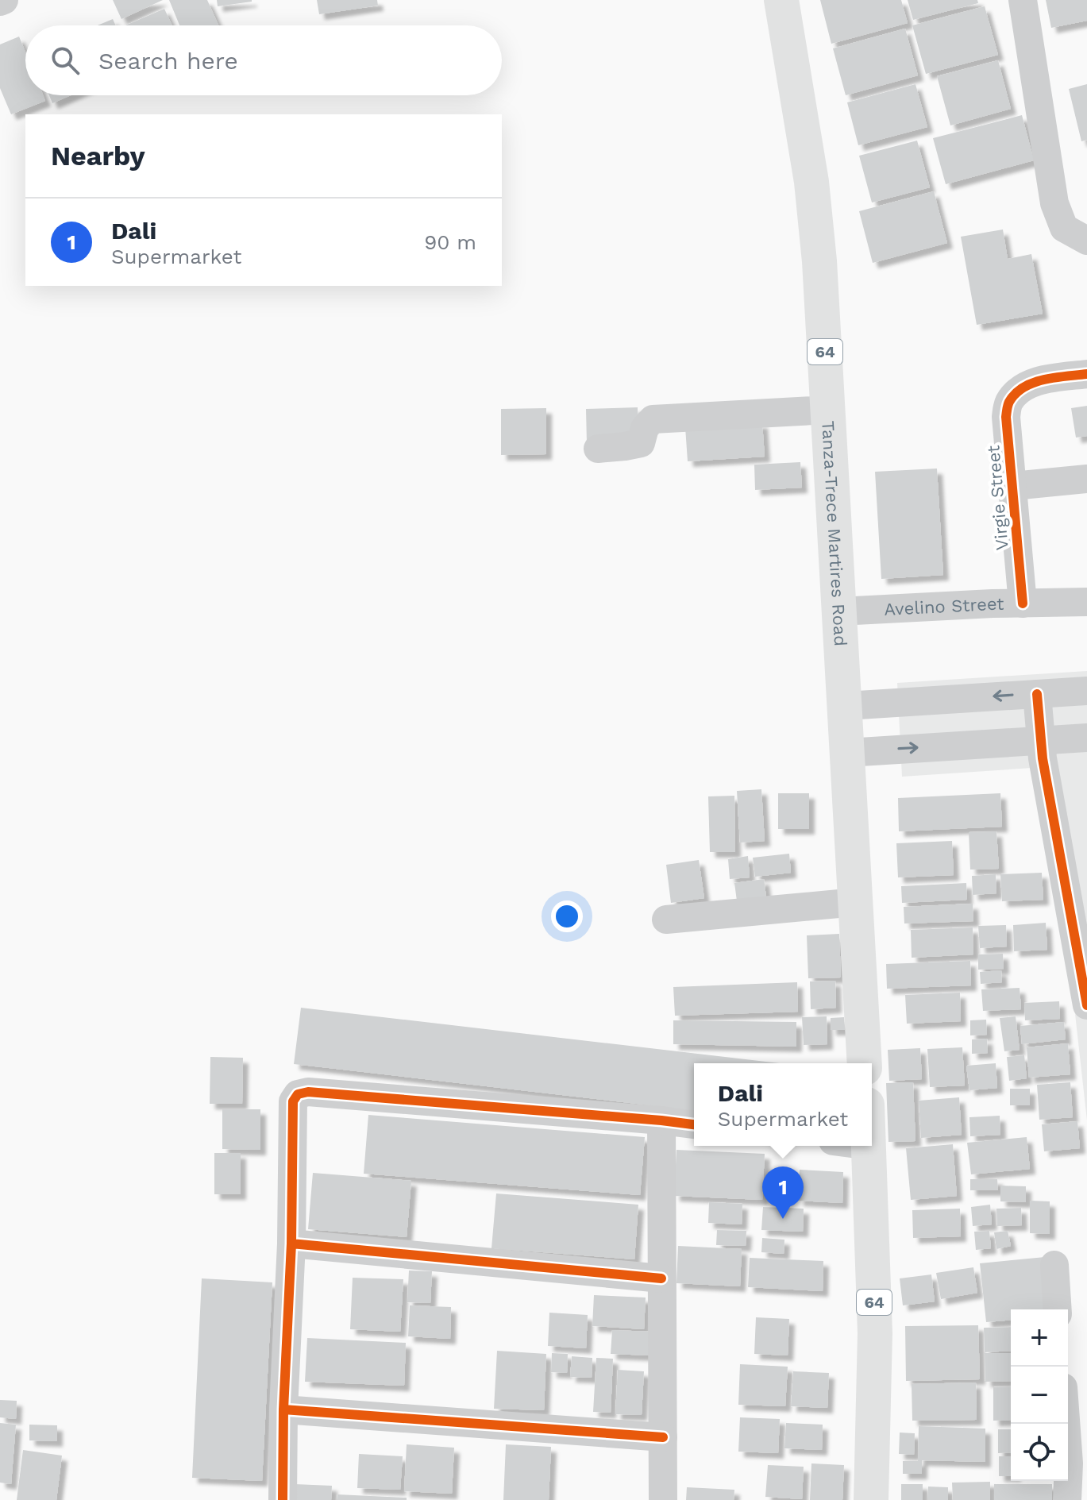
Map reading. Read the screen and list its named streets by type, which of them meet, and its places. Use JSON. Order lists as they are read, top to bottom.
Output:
{
  "streets": {
    "main road": ["64", "Tanza-Trece Martires Road"],
    "street": ["Virgie Street", "Avelino Street"]
  },
  "crossings": [
    ["Virgie Street", "Avelino Street"],
    ["Tanza-Trece Martires Road", "Avelino Street"]
  ],
  "page": {
    "search": "Search here",
    "heading": "Nearby",
    "list": [
      {
        "mark": "1",
        "name": "Dali",
        "note": "Supermarket",
        "value": "90 m"
      }
    ],
    "popup": ["Dali", "Supermarket"],
    "pins": "1",
    "map_buttons": ["+", "−"]
  }
}
